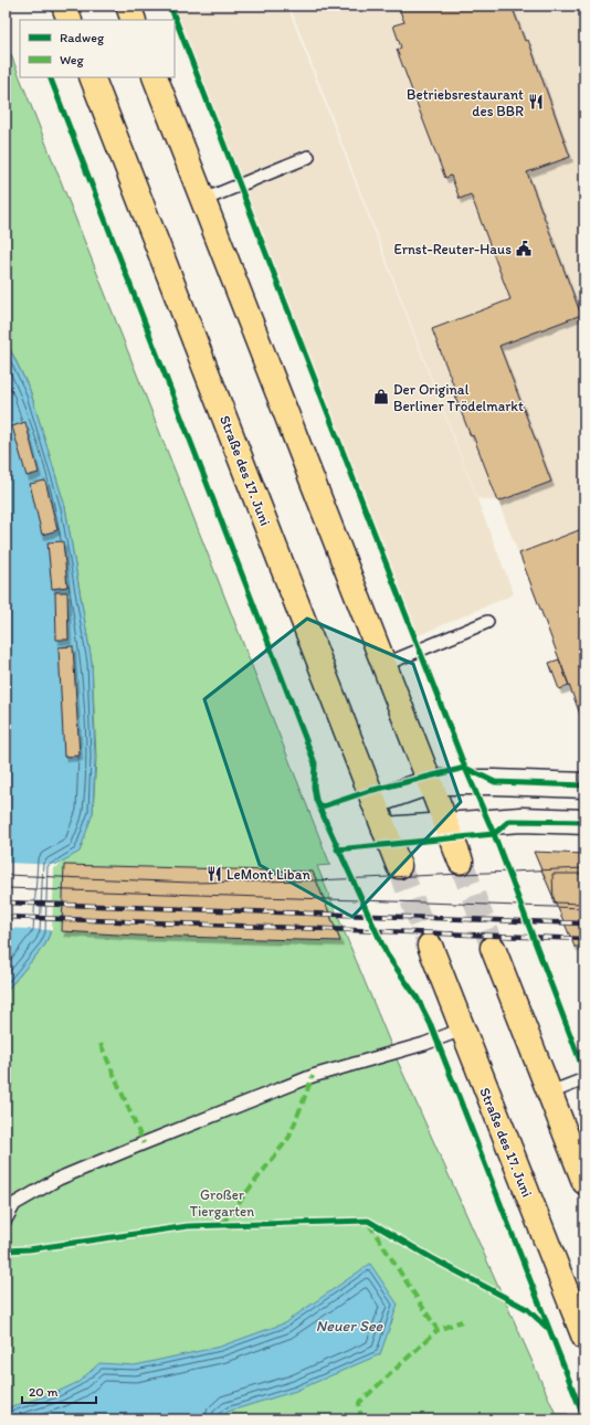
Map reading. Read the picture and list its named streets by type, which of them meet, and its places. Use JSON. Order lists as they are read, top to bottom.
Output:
{
  "streets": {
    "main road": ["Straße des 17. Juni"]
  },
  "water": ["Neuer See"],
  "parks": ["Großer Tiergarten"],
  "places": {
    "restaurant": ["Betriebsrestaurant des BBR", "LeMont Liban"],
    "public building": ["Ernst-Reuter-Haus"],
    "shop": ["Der Original Berliner Trödelmarkt"]
  },
  "legend": ["Radweg", "Weg"],
  "scale_bar": "20 m"
}
